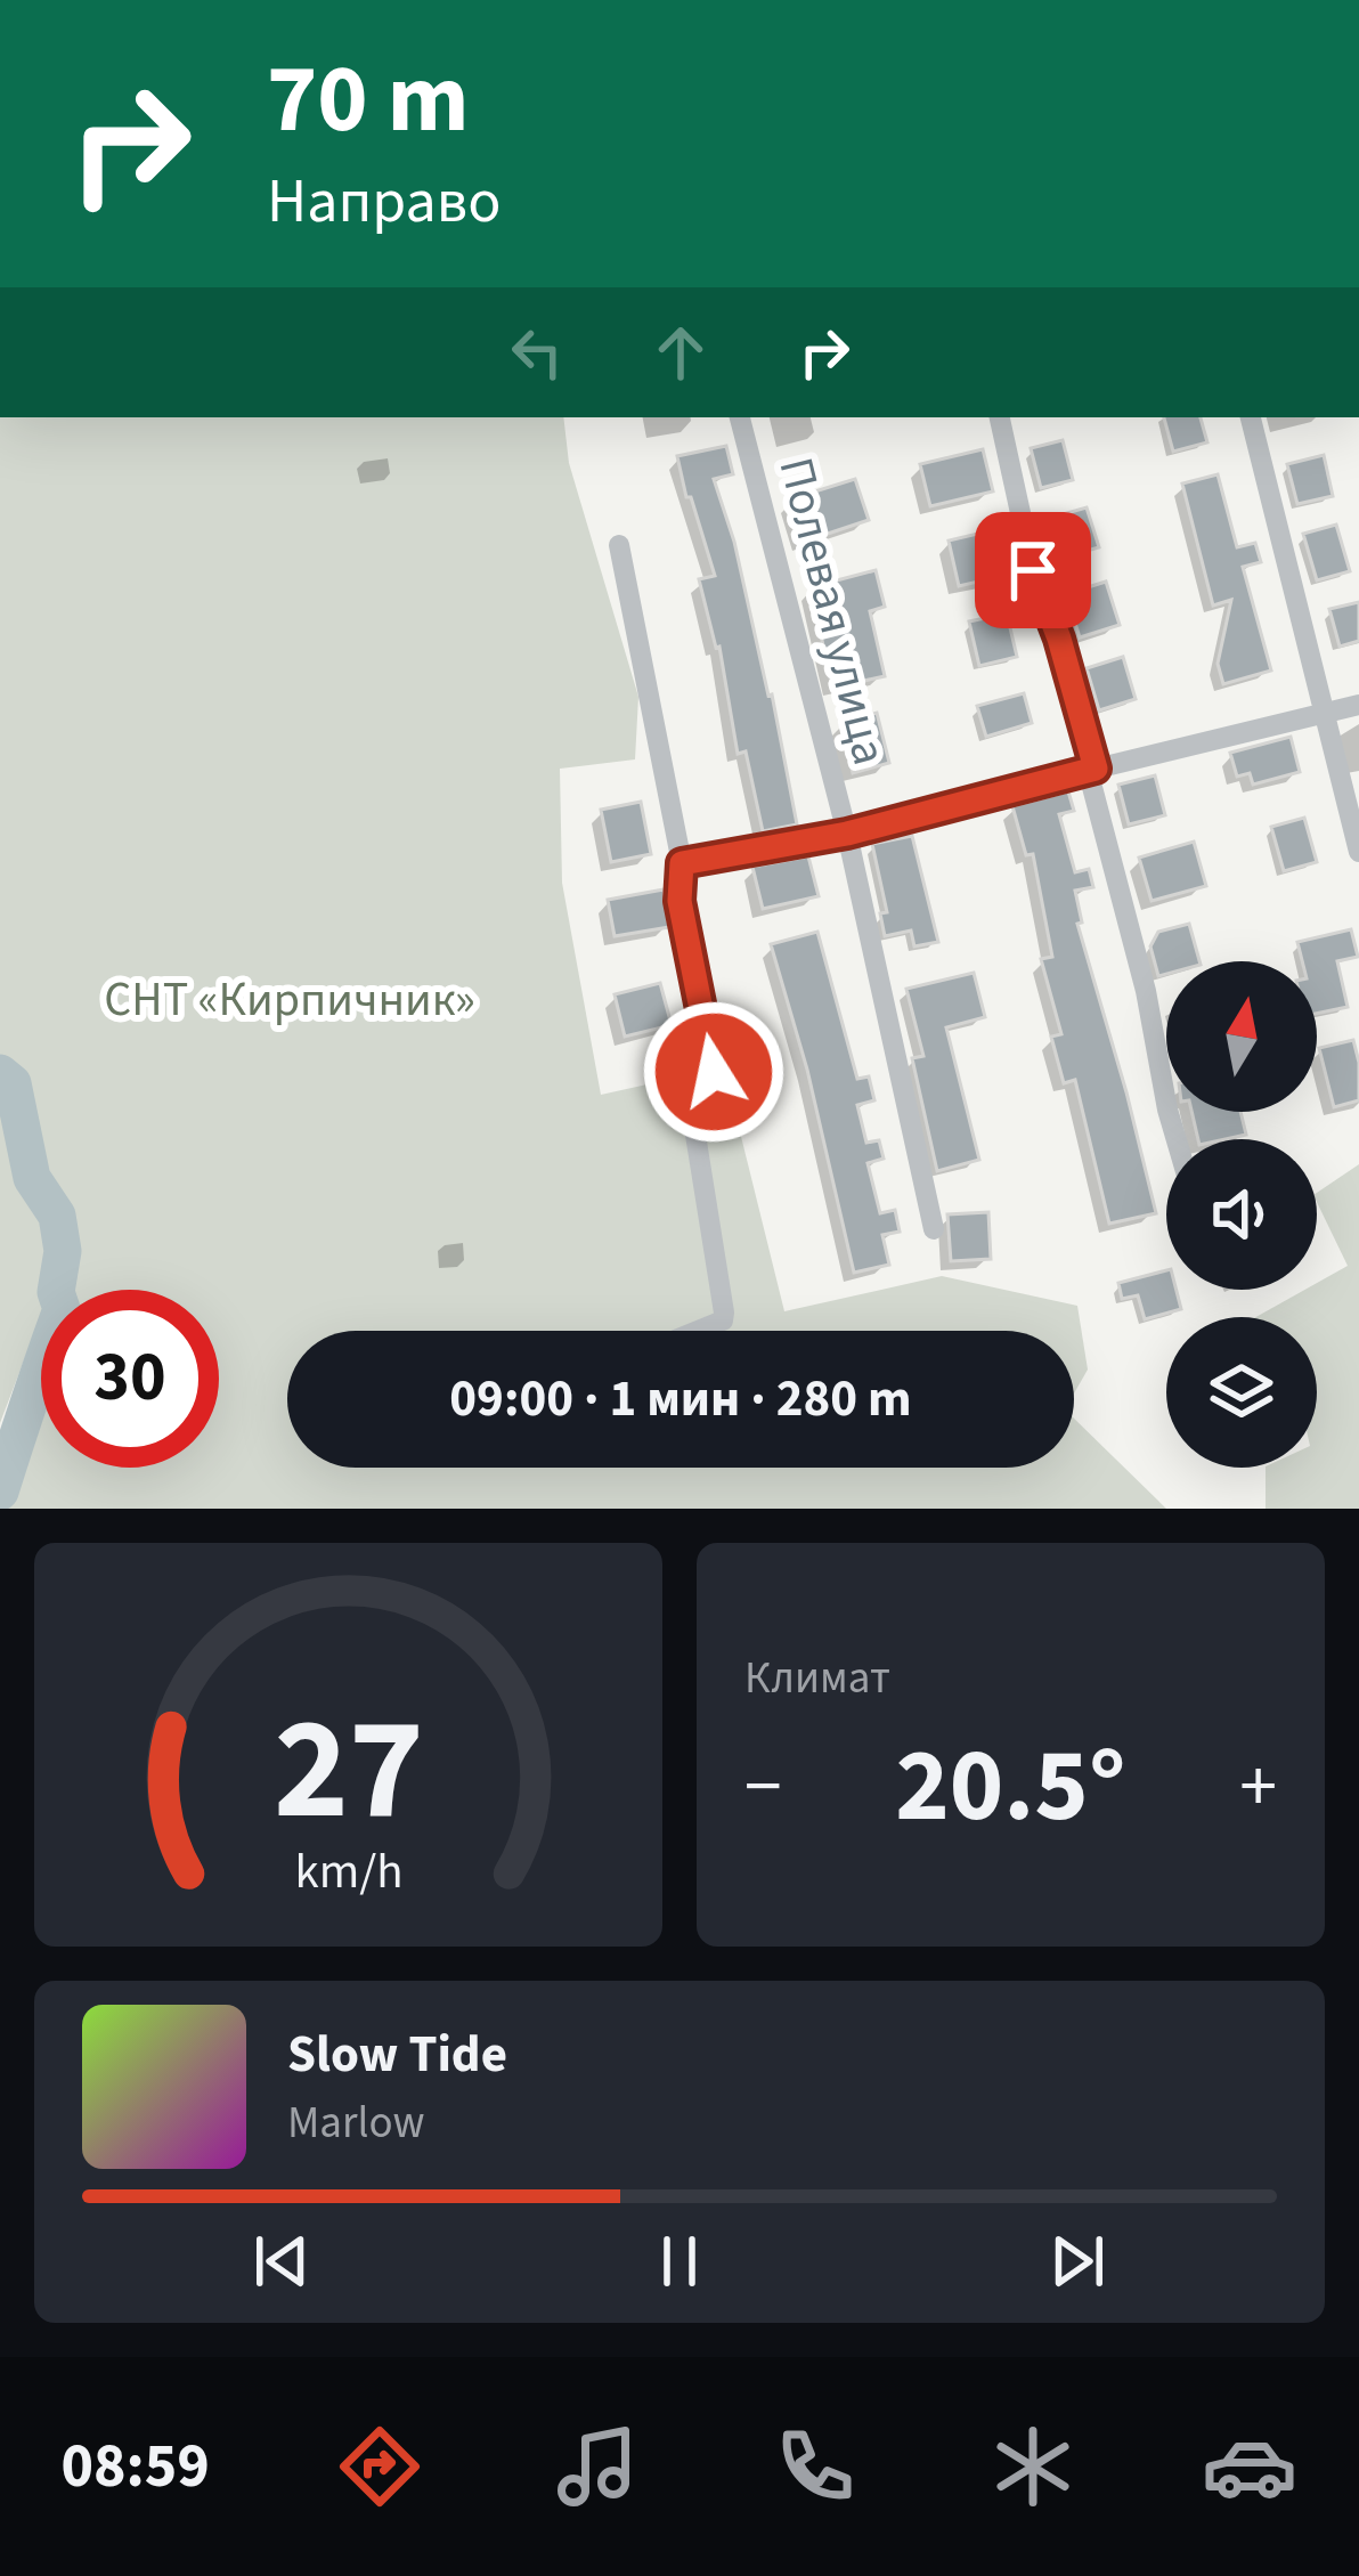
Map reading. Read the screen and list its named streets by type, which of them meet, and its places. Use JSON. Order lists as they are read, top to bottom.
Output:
{
  "streets": {
    "street": ["Полевая улица"]
  },
  "parks": ["СНТ «Кирпичник»"],
  "north": "top",
  "page": {
    "turn": ["70 m", "Направо"],
    "limit": "30",
    "trip": "09:00 · 1 мин · 280 m",
    "tile": "Климат",
    "heat": ["−", "20.5°", "+"],
    "song": ["Slow Tide", "Marlow"],
    "tabs": "08:59",
    "gauge": ["27", "km/h"]
  }
}
